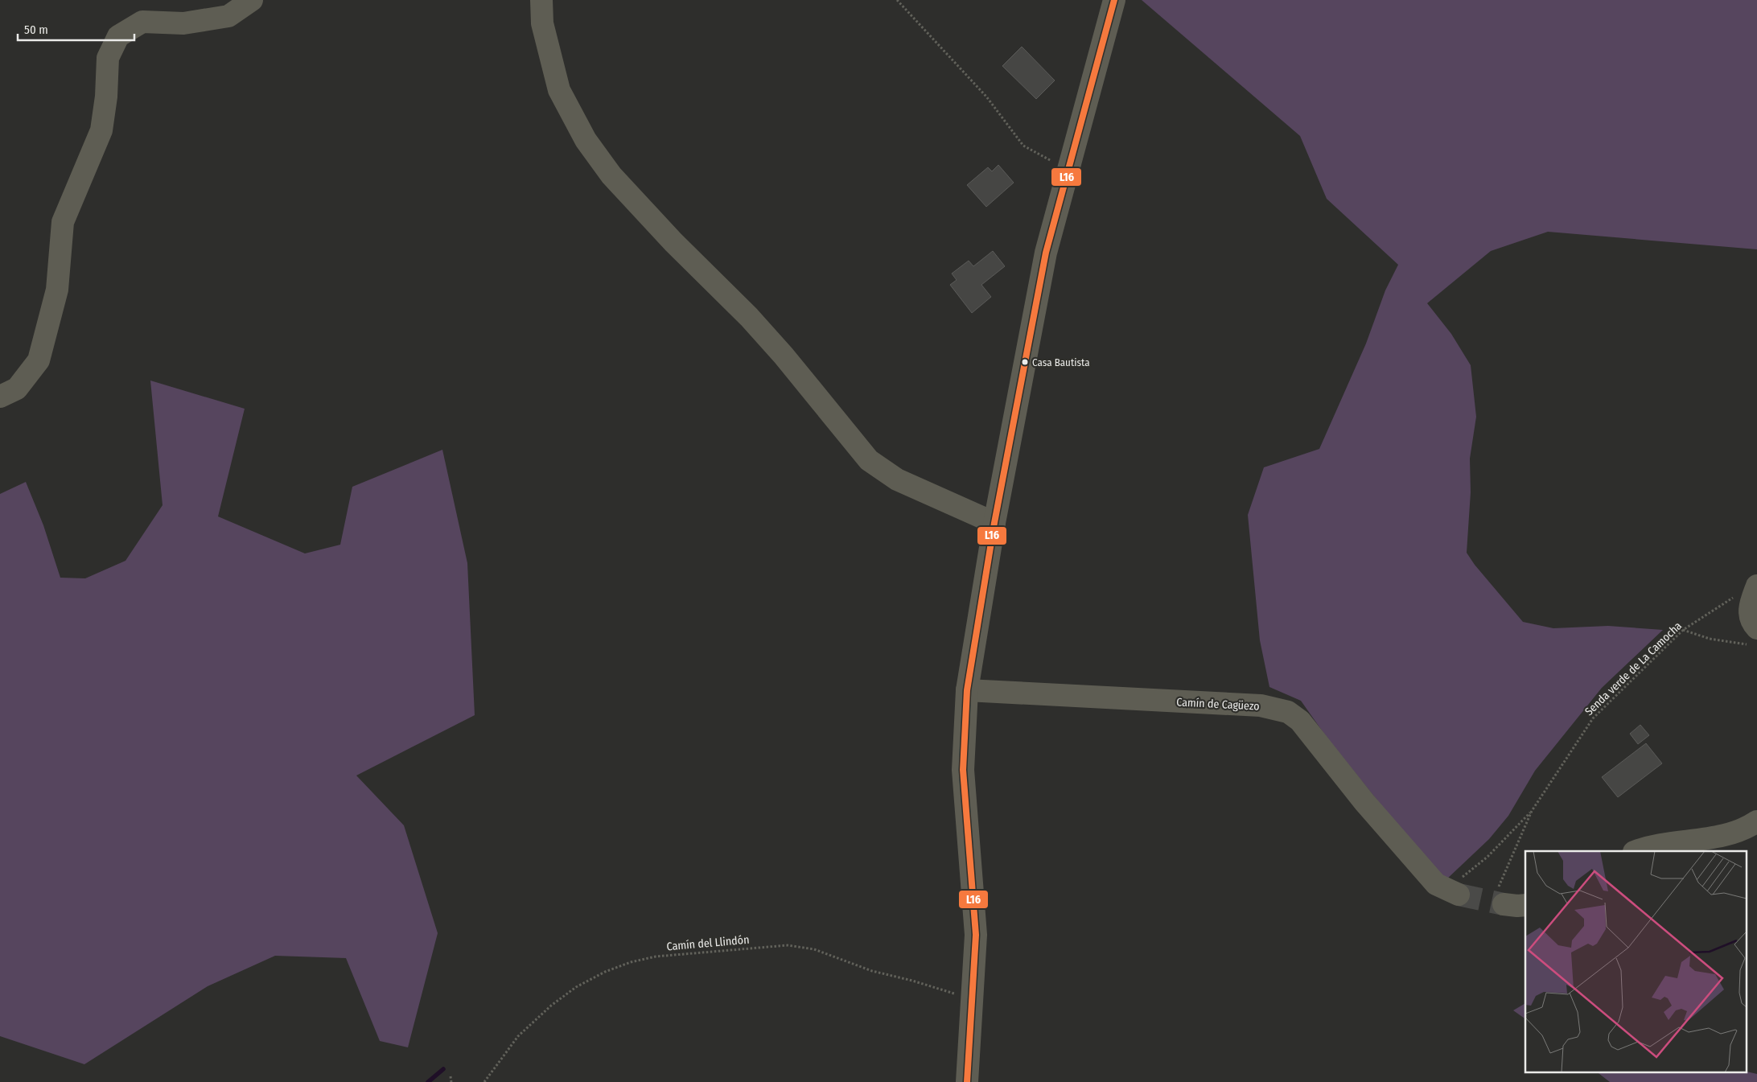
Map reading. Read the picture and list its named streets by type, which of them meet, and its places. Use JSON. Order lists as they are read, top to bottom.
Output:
{
  "streets": {
    "street": ["Camín de Cagüezo"],
    "path": ["Senda verde de La Camocha", "Camín del Llindón"]
  },
  "crossings": [
    ["Senda verde de La Camocha", "Camín de Cagüezo"]
  ],
  "places": ["Casa Bautista"],
  "lines": ["transit line L16"],
  "scale_bar": "50 m"
}
